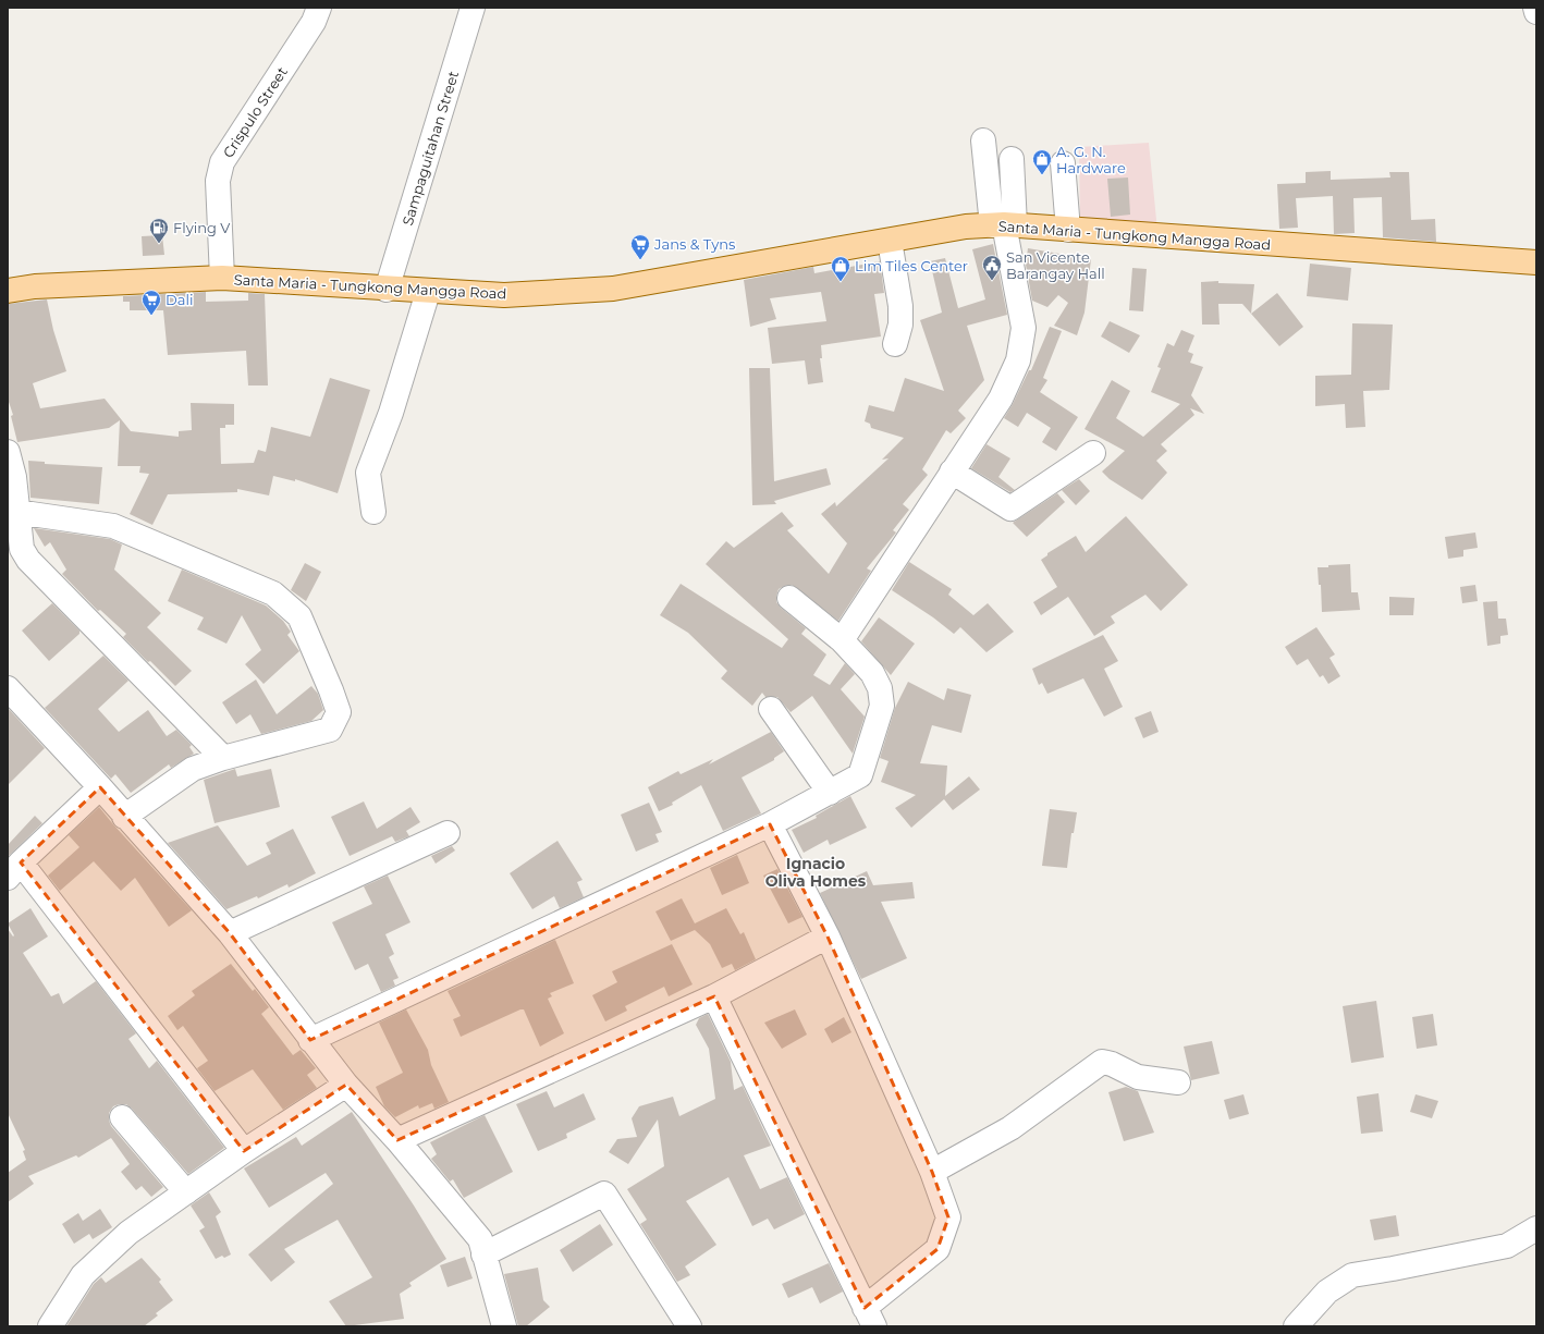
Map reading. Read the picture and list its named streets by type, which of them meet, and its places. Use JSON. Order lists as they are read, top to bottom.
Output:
{
  "streets": {
    "main road": ["Santa Maria - Tungkong Mangga Road"],
    "street": ["Crispulo Street", "Sampaguitahan Street"]
  },
  "crossings": [
    ["Crispulo Street", "Santa Maria - Tungkong Mangga Road"],
    ["Sampaguitahan Street", "Santa Maria - Tungkong Mangga Road"]
  ],
  "districts": ["Ignacio Oliva Homes"],
  "places": {
    "shop": ["A. G. N. Hardware", "Lim Tiles Center"],
    "fuel station": ["Flying V"],
    "supermarket": ["Jans & Tyns", "Dali"],
    "public building": ["San Vicente Barangay Hall"]
  }
}
